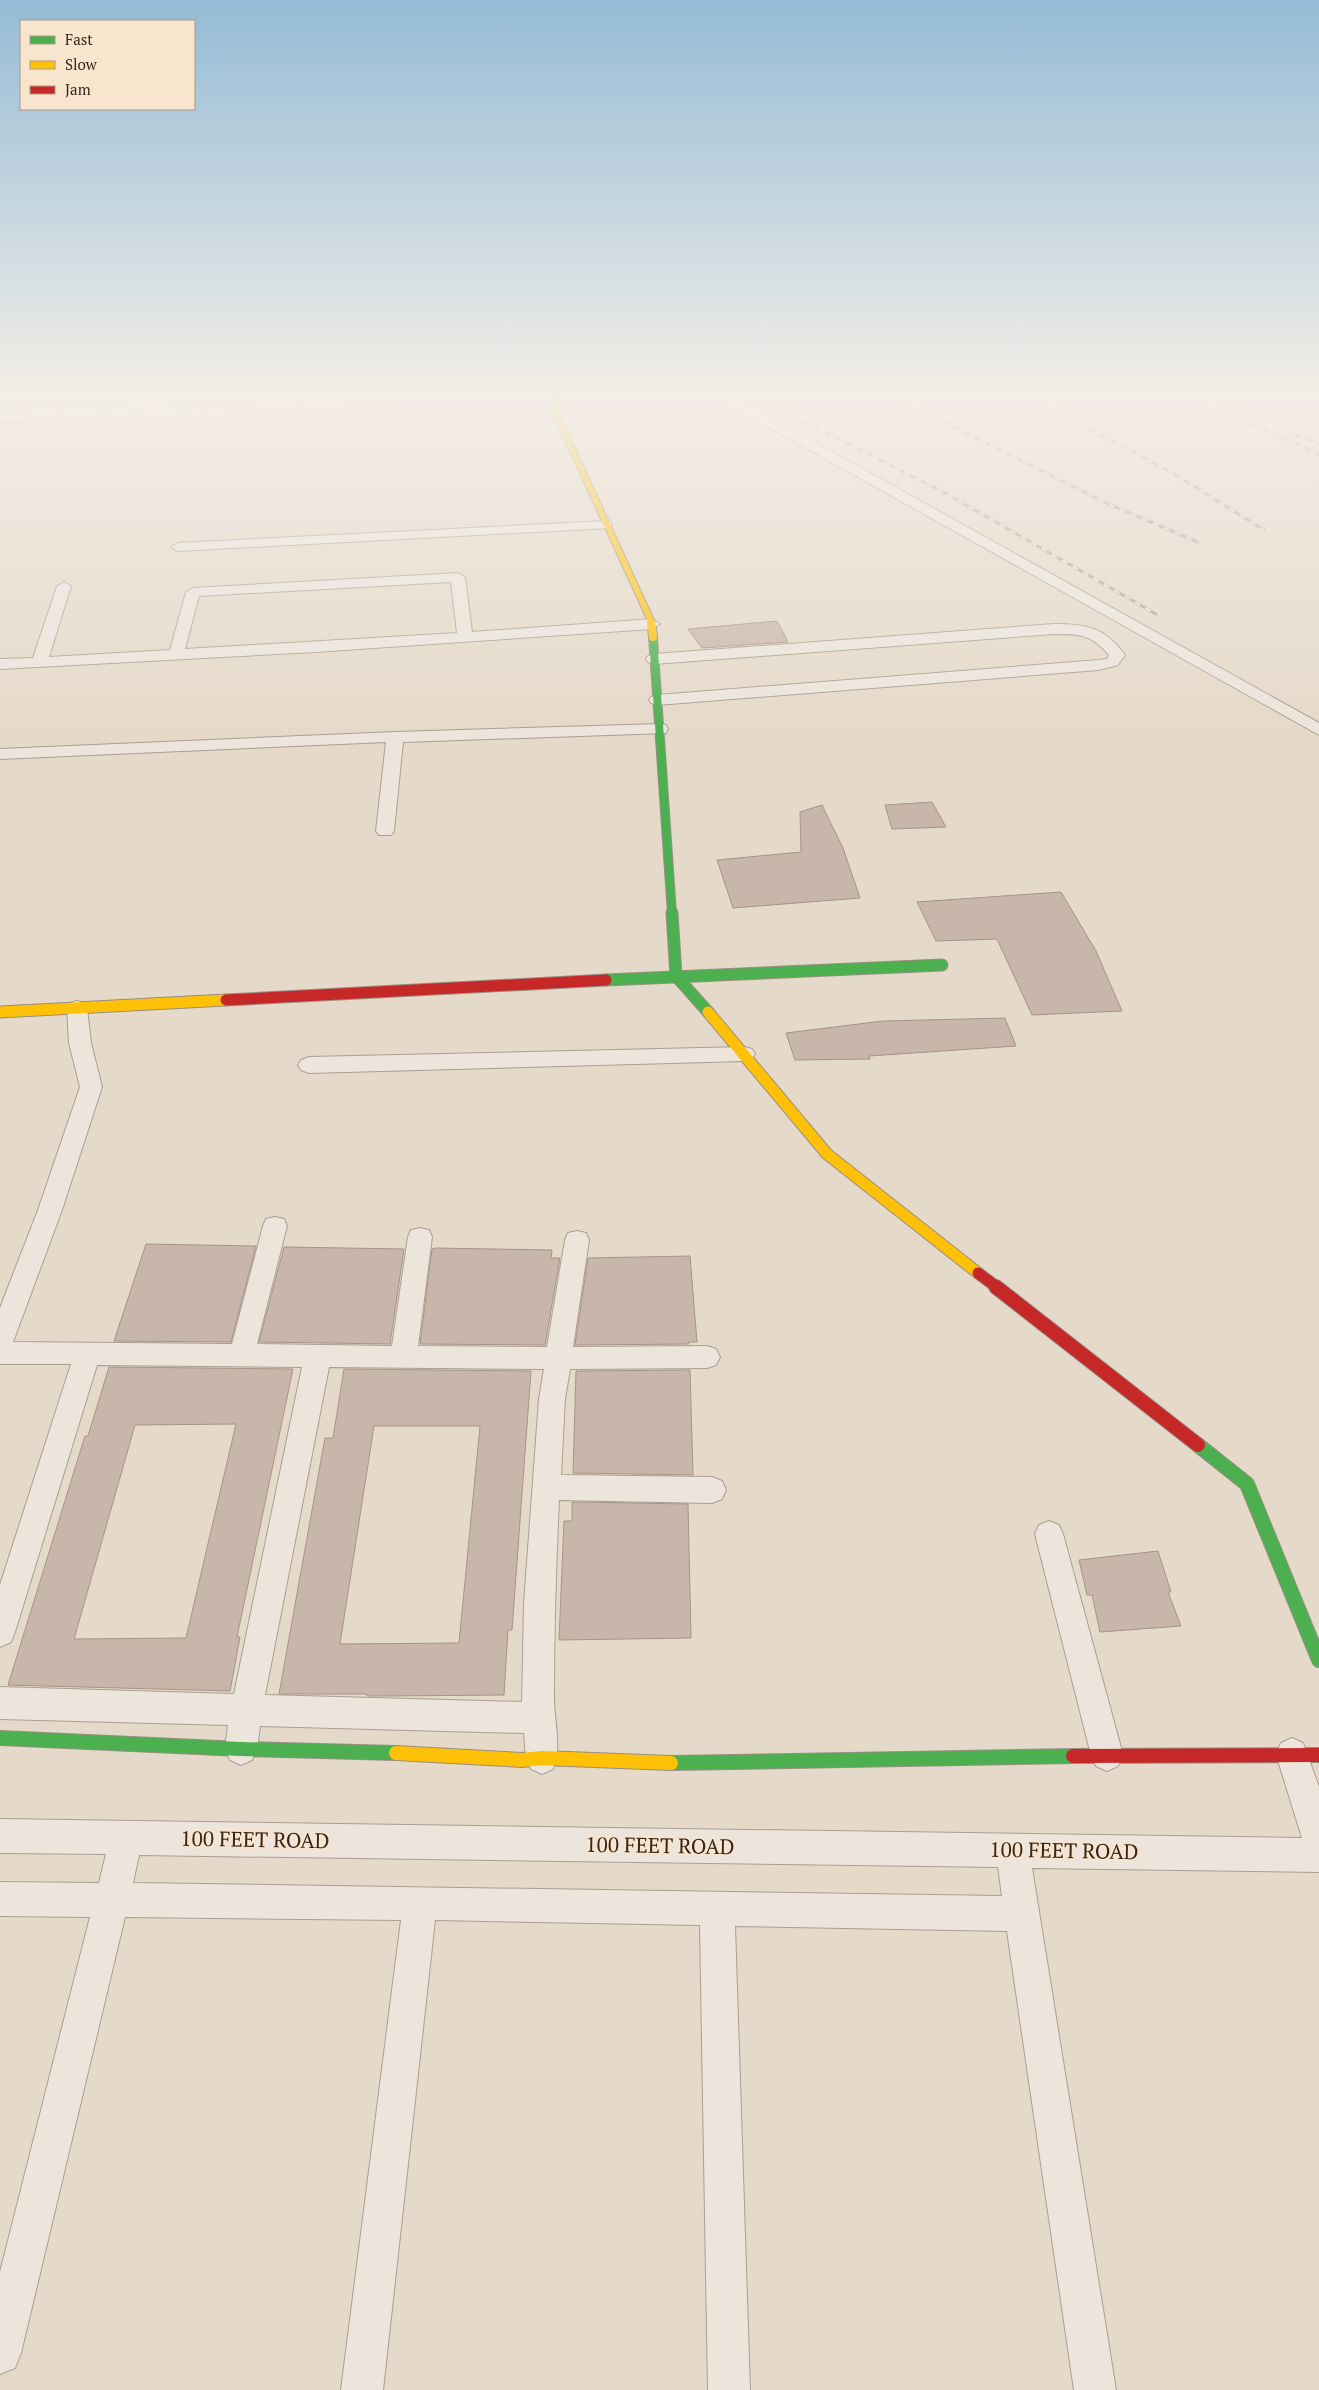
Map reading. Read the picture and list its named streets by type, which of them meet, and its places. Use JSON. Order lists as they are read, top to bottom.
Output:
{
  "streets": {
    "street": ["100 FEET ROAD"]
  },
  "legend": ["Fast", "Slow", "Jam"]
}
